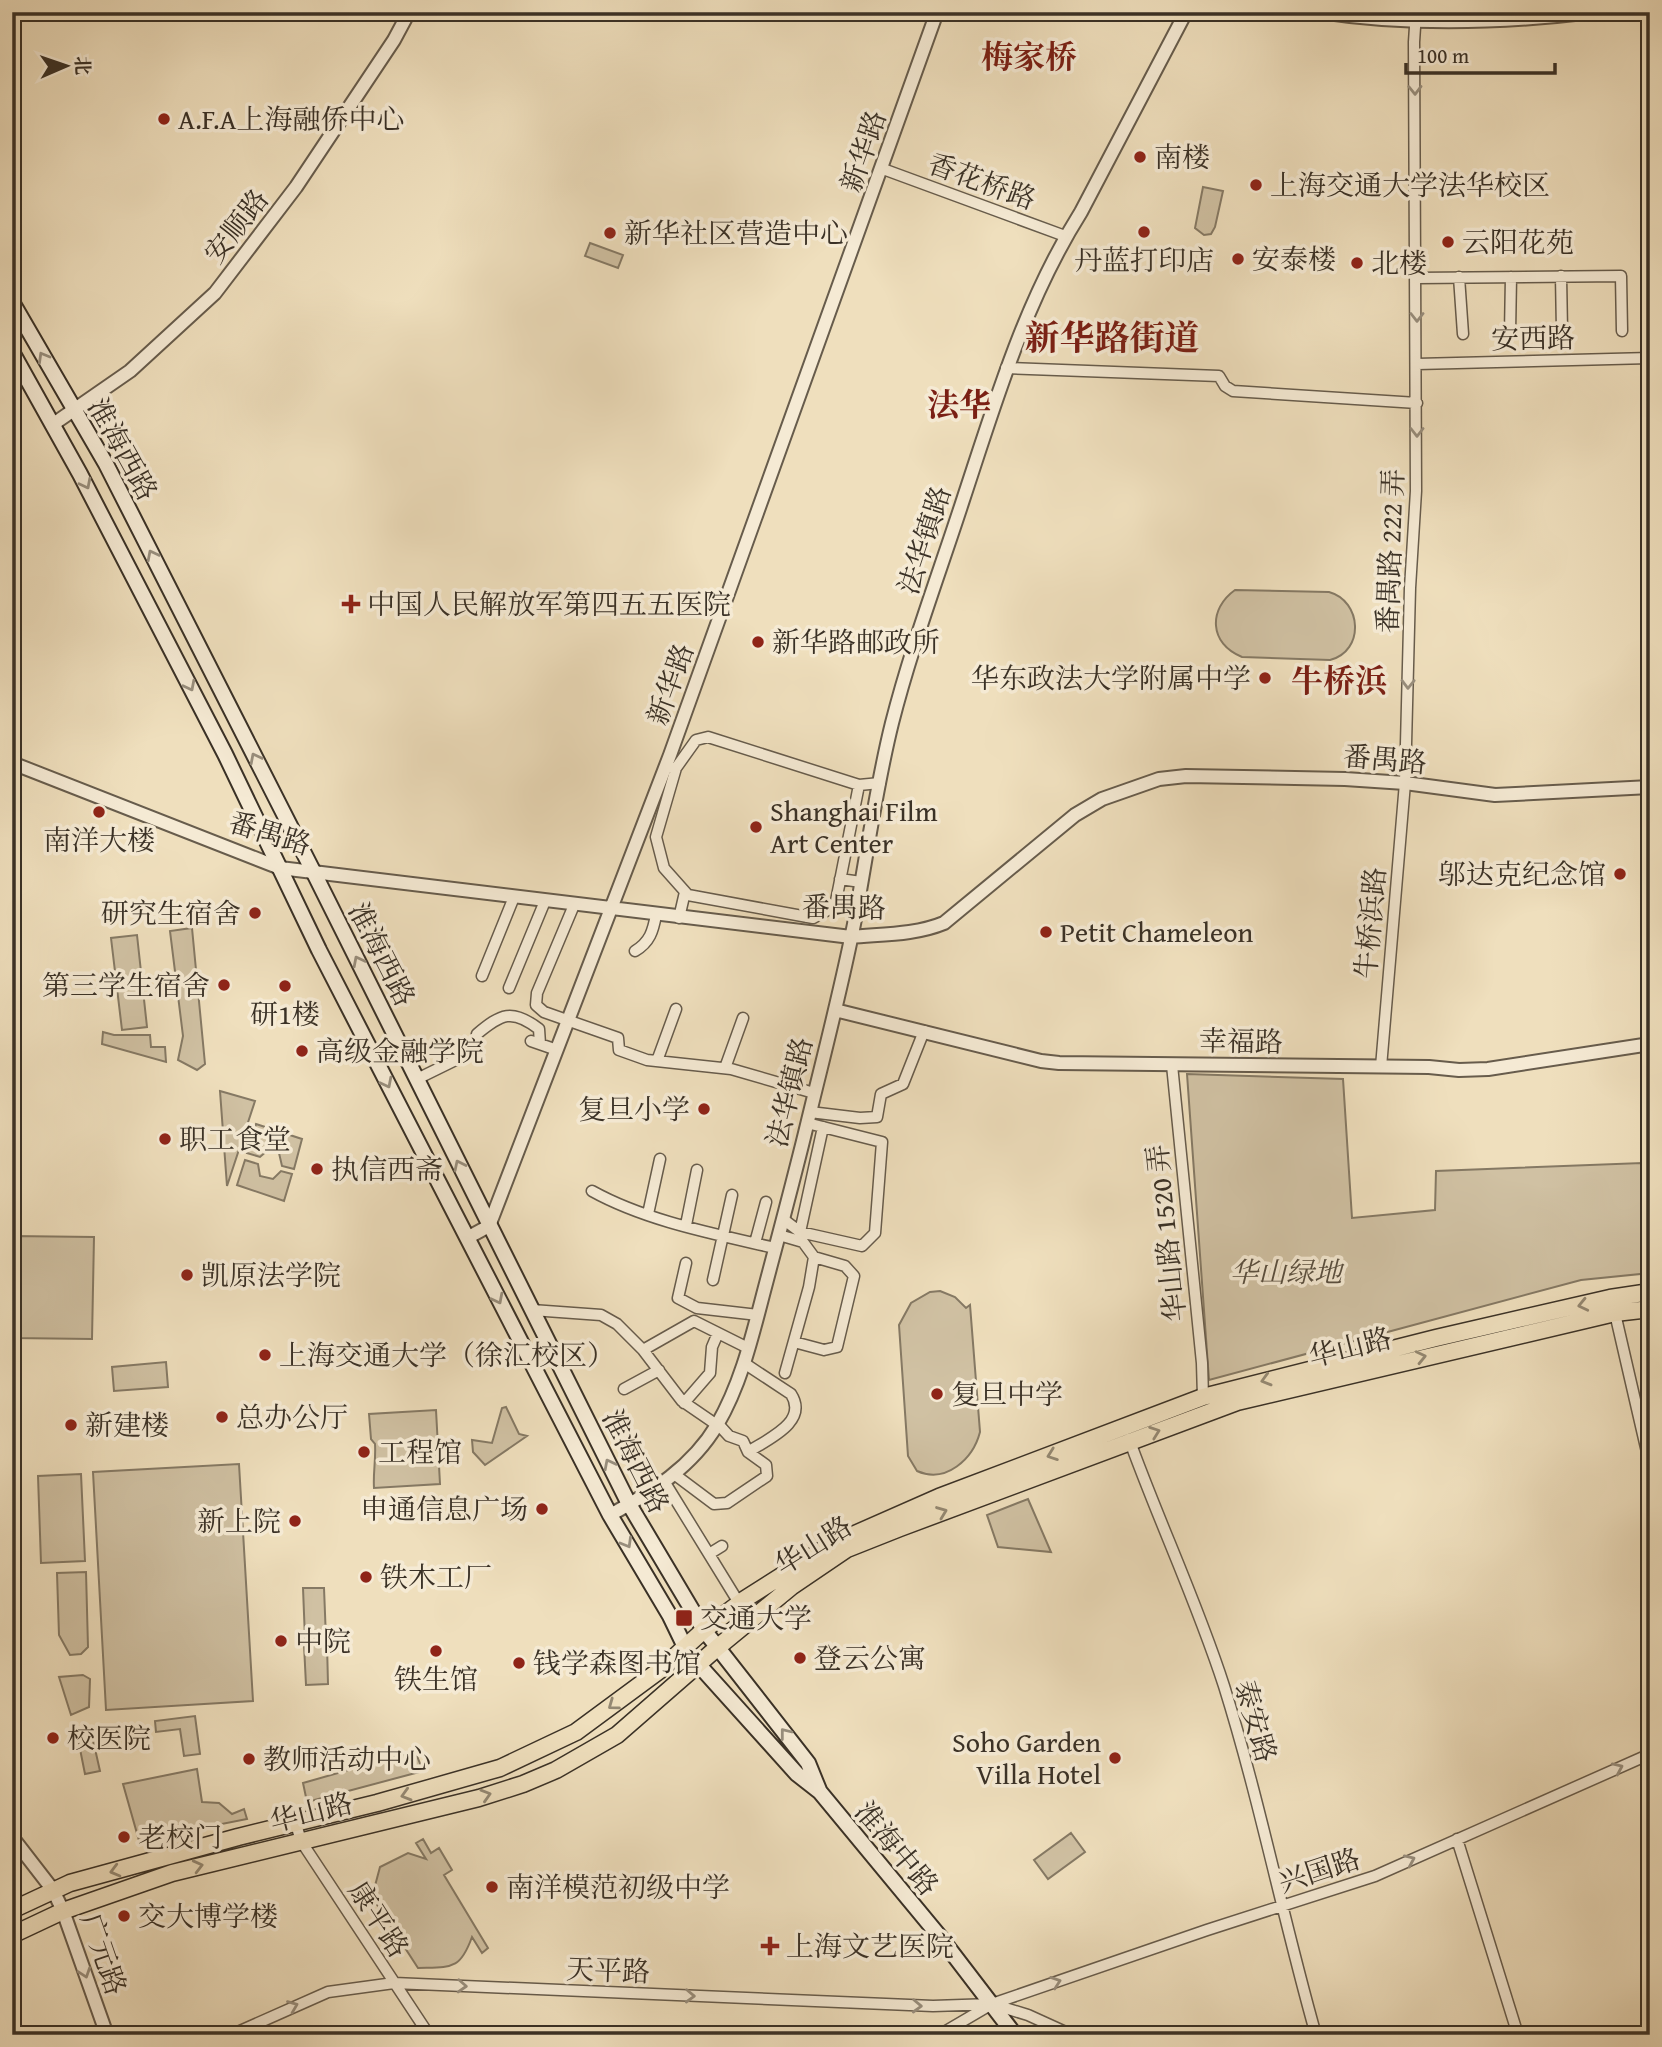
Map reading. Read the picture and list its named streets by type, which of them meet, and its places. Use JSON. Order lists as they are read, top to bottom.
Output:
{
  "streets": {
    "main road": ["淮海西路", "华山路", "淮海中路"],
    "street": [
      "新华路",
      "香花桥路",
      "安顺路",
      "安西路",
      "法华镇路",
      "番禺路 222 弄",
      "番禺路",
      "牛桥浜路",
      "幸福路",
      "华山路 1520 弄",
      "泰安路",
      "兴国路",
      "康平路",
      "广元路",
      "天平路"
    ]
  },
  "crossings": [
    ["新华路", "香花桥路"],
    ["新华路", "淮海西路"],
    ["新华路", "番禺路"],
    ["香花桥路", "法华镇路"],
    ["安顺路", "淮海西路"],
    ["安西路", "番禺路 222 弄"],
    ["淮海西路", "法华镇路"],
    ["淮海西路", "番禺路"],
    ["淮海西路", "华山路"],
    ["淮海西路", "淮海中路"],
    ["法华镇路", "番禺路"],
    ["法华镇路", "幸福路"],
    ["番禺路 222 弄", "番禺路"],
    ["番禺路 222 弄", "牛桥浜路"],
    ["番禺路", "牛桥浜路"],
    ["牛桥浜路", "幸福路"],
    ["幸福路", "华山路 1520 弄"],
    ["华山路 1520 弄", "华山路"],
    ["华山路", "泰安路"],
    ["华山路", "淮海中路"],
    ["华山路", "康平路"],
    ["华山路", "广元路"],
    ["泰安路", "兴国路"],
    ["淮海中路", "兴国路"],
    ["淮海中路", "天平路"],
    ["兴国路", "天平路"],
    ["康平路", "天平路"]
  ],
  "one_way": [
    "番禺路 222 弄",
    "兴国路",
    "广元路",
    "天平路"
  ],
  "districts": [
    "梅家桥",
    "新华路街道",
    "法华",
    "牛桥浜"
  ],
  "parks": ["华山绿地"],
  "places": {
    "other": [
      "A.F.A上海融侨中心",
      "南楼",
      "上海交通大学法华校区",
      "丹蓝打印店",
      "新华社区营造中心",
      "云阳花苑",
      "安泰楼",
      "北楼",
      "新华路邮政所",
      "华东政法大学附属中学",
      "南洋大楼",
      "Shanghai Film Art Center",
      "邬达克纪念馆",
      "研究生宿舍",
      "Petit Chameleon",
      "第三学生宿舍",
      "研1楼",
      "高级金融学院",
      "复旦小学",
      "职工食堂",
      "执信西斋",
      "凯原法学院",
      "上海交通大学（徐汇校区）",
      "复旦中学",
      "总办公厅",
      "新建楼",
      "工程馆",
      "申通信息广场",
      "新上院",
      "铁木工厂",
      "中院",
      "铁生馆",
      "登云公寓",
      "钱学森图书馆",
      "校医院",
      "Soho Garden Villa Hotel",
      "教师活动中心",
      "老校门",
      "南洋模范初级中学",
      "交大博学楼"
    ],
    "health": ["中国人民解放军第四五五医院", "上海文艺医院"],
    "transit": ["交通大学"]
  },
  "scale_bar": "100 m",
  "north": "right"
}
